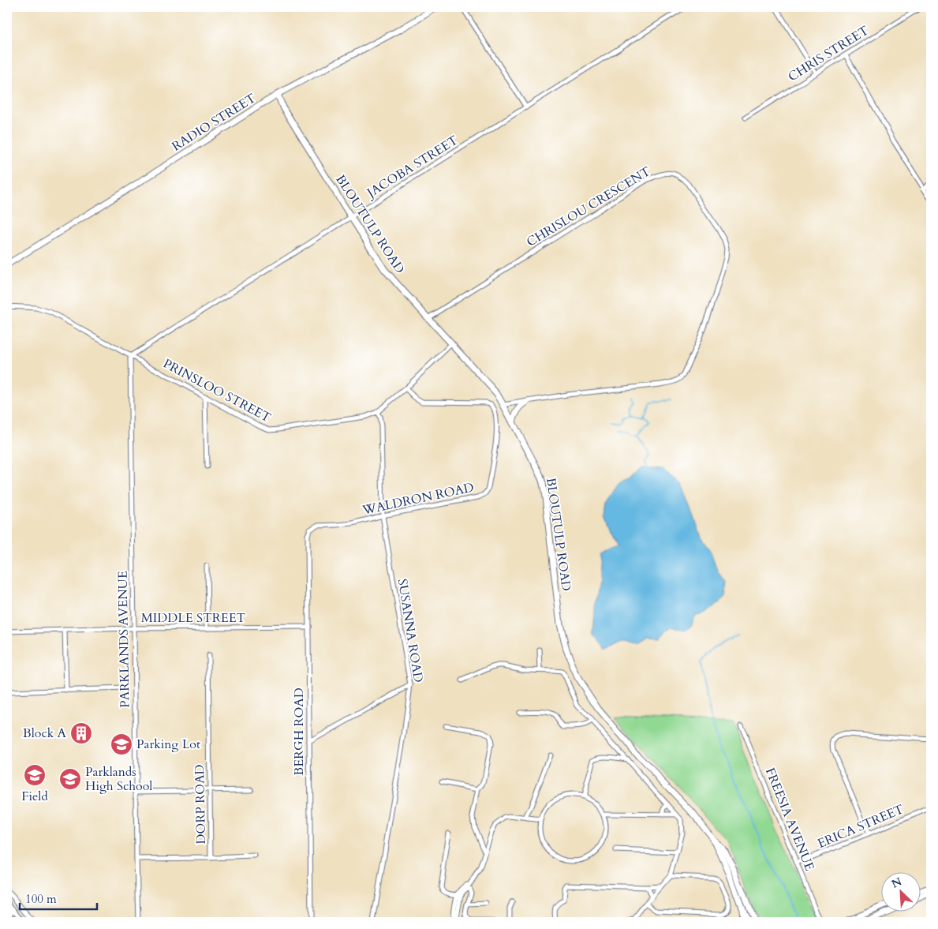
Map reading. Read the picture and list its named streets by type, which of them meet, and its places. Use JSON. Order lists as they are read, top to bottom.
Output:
{
  "streets": {
    "street": [
      "CHRIS STREET",
      "RADIO STREET",
      "JACOBA STREET",
      "CHRISLOU CRESCENT",
      "BLOUTULP ROAD",
      "PRINSLOO STREET",
      "WALDRON ROAD",
      "MIDDLE STREET",
      "SUSANNA ROAD",
      "PARKLANDS AVENUE",
      "BERGH ROAD",
      "DORP ROAD",
      "FREESIA AVENUE",
      "ERICA STREET"
    ]
  },
  "crossings": [
    ["RADIO STREET", "BLOUTULP ROAD"],
    ["JACOBA STREET", "BLOUTULP ROAD"],
    ["JACOBA STREET", "PRINSLOO STREET"],
    ["JACOBA STREET", "PARKLANDS AVENUE"],
    ["CHRISLOU CRESCENT", "BLOUTULP ROAD"],
    ["BLOUTULP ROAD", "PRINSLOO STREET"],
    ["PRINSLOO STREET", "WALDRON ROAD"],
    ["PRINSLOO STREET", "SUSANNA ROAD"],
    ["PRINSLOO STREET", "PARKLANDS AVENUE"],
    ["WALDRON ROAD", "SUSANNA ROAD"],
    ["WALDRON ROAD", "BERGH ROAD"],
    ["MIDDLE STREET", "PARKLANDS AVENUE"],
    ["MIDDLE STREET", "BERGH ROAD"],
    ["FREESIA AVENUE", "ERICA STREET"]
  ],
  "places": {
    "building": ["Block A"],
    "school or university": ["Parking Lot", "Field", "Parklands High School"]
  },
  "scale_bar": "100 m",
  "north": "top left"
}
